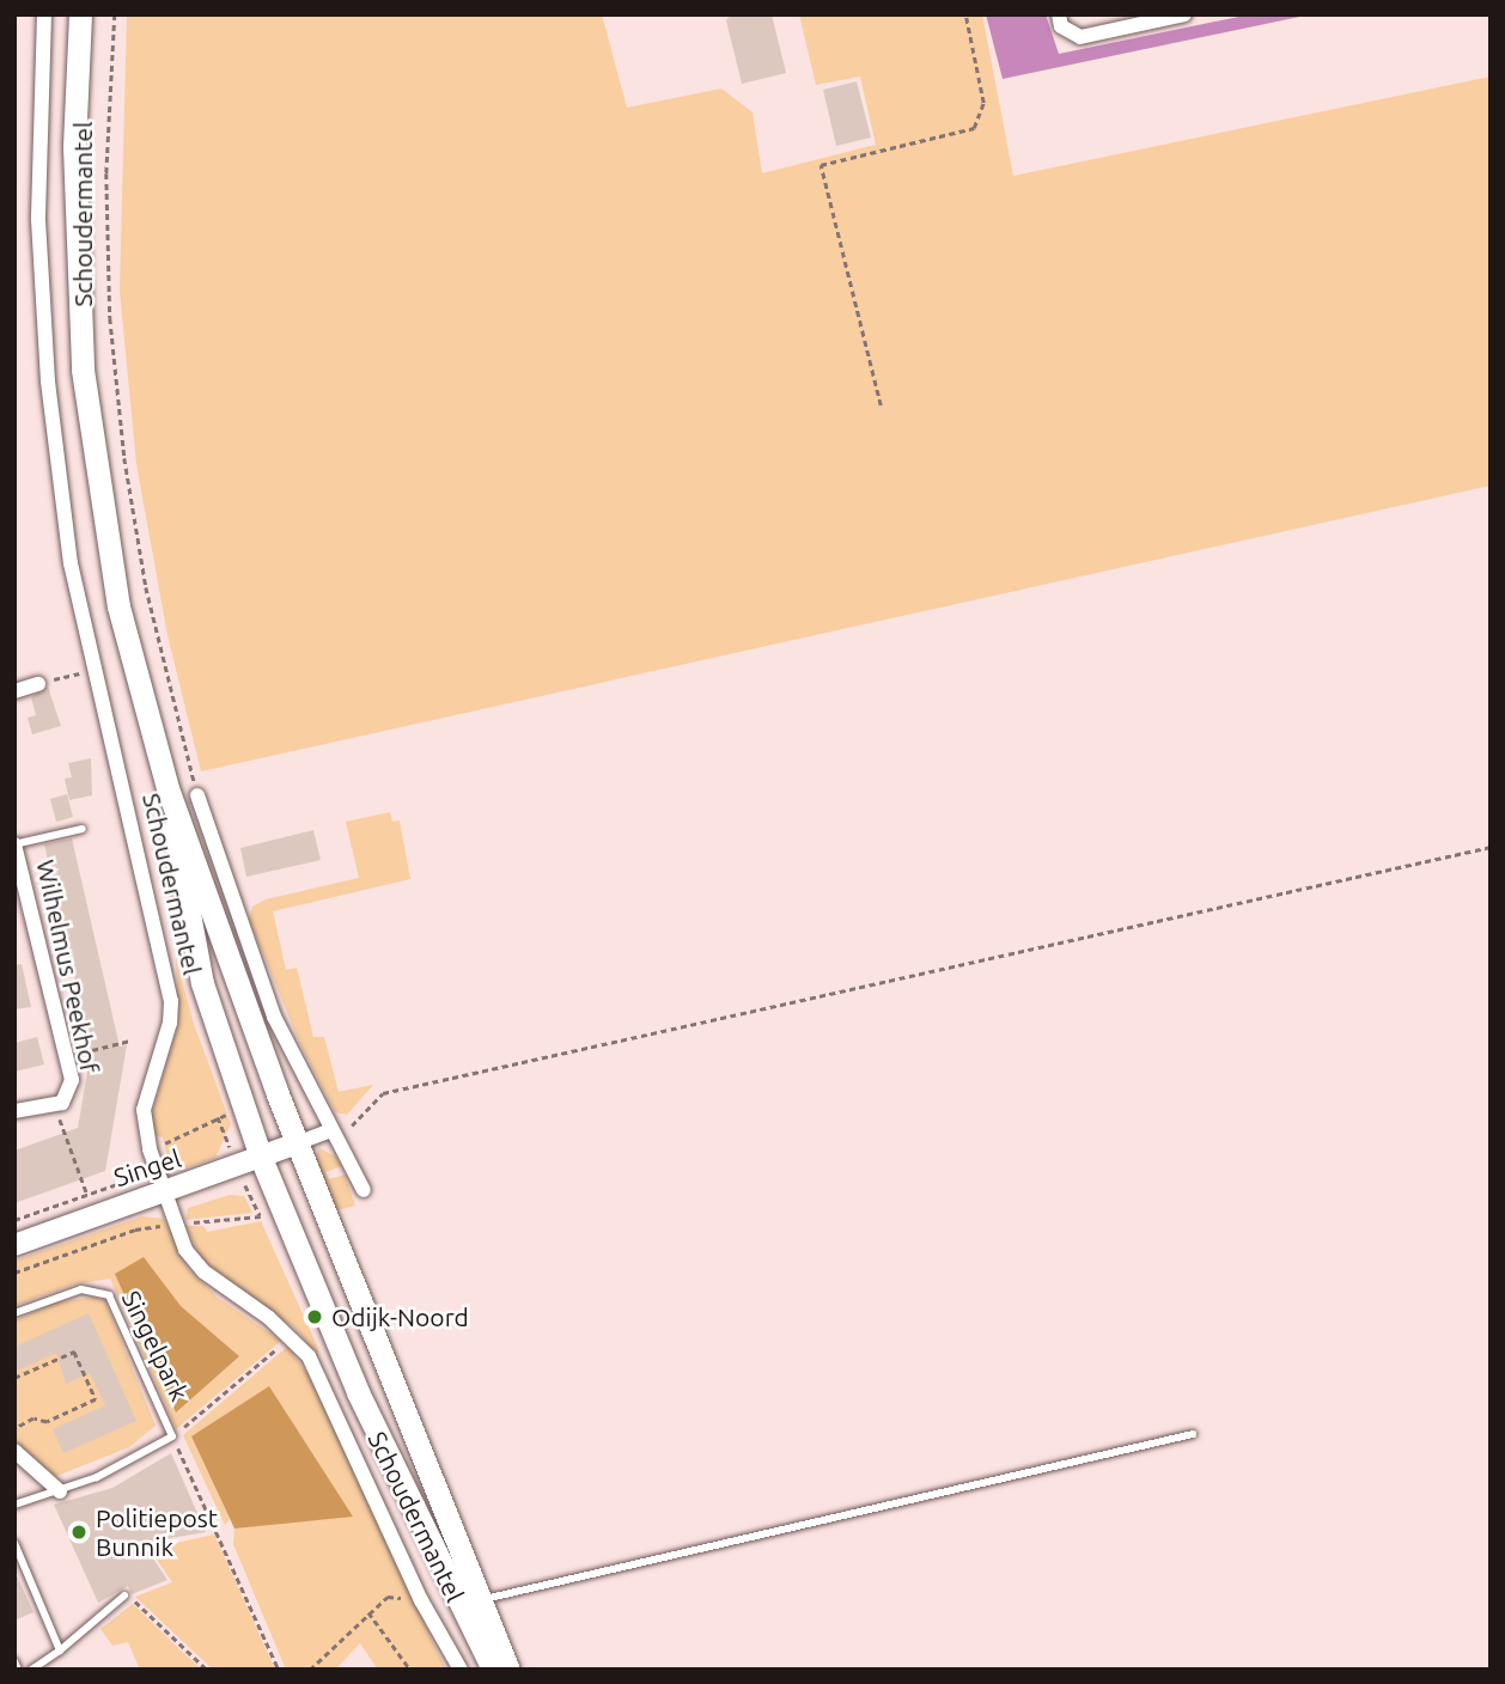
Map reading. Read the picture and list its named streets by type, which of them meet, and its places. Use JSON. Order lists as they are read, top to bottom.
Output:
{
  "streets": {
    "main road": ["Schoudermantel"],
    "street": ["Wilhelmus Peekhof", "Singel"],
    "lane": ["Singelpark"]
  },
  "crossings": [
    ["Schoudermantel", "Singel"]
  ],
  "places": ["Odijk-Noord", "Politiepost Bunnik"]
}
